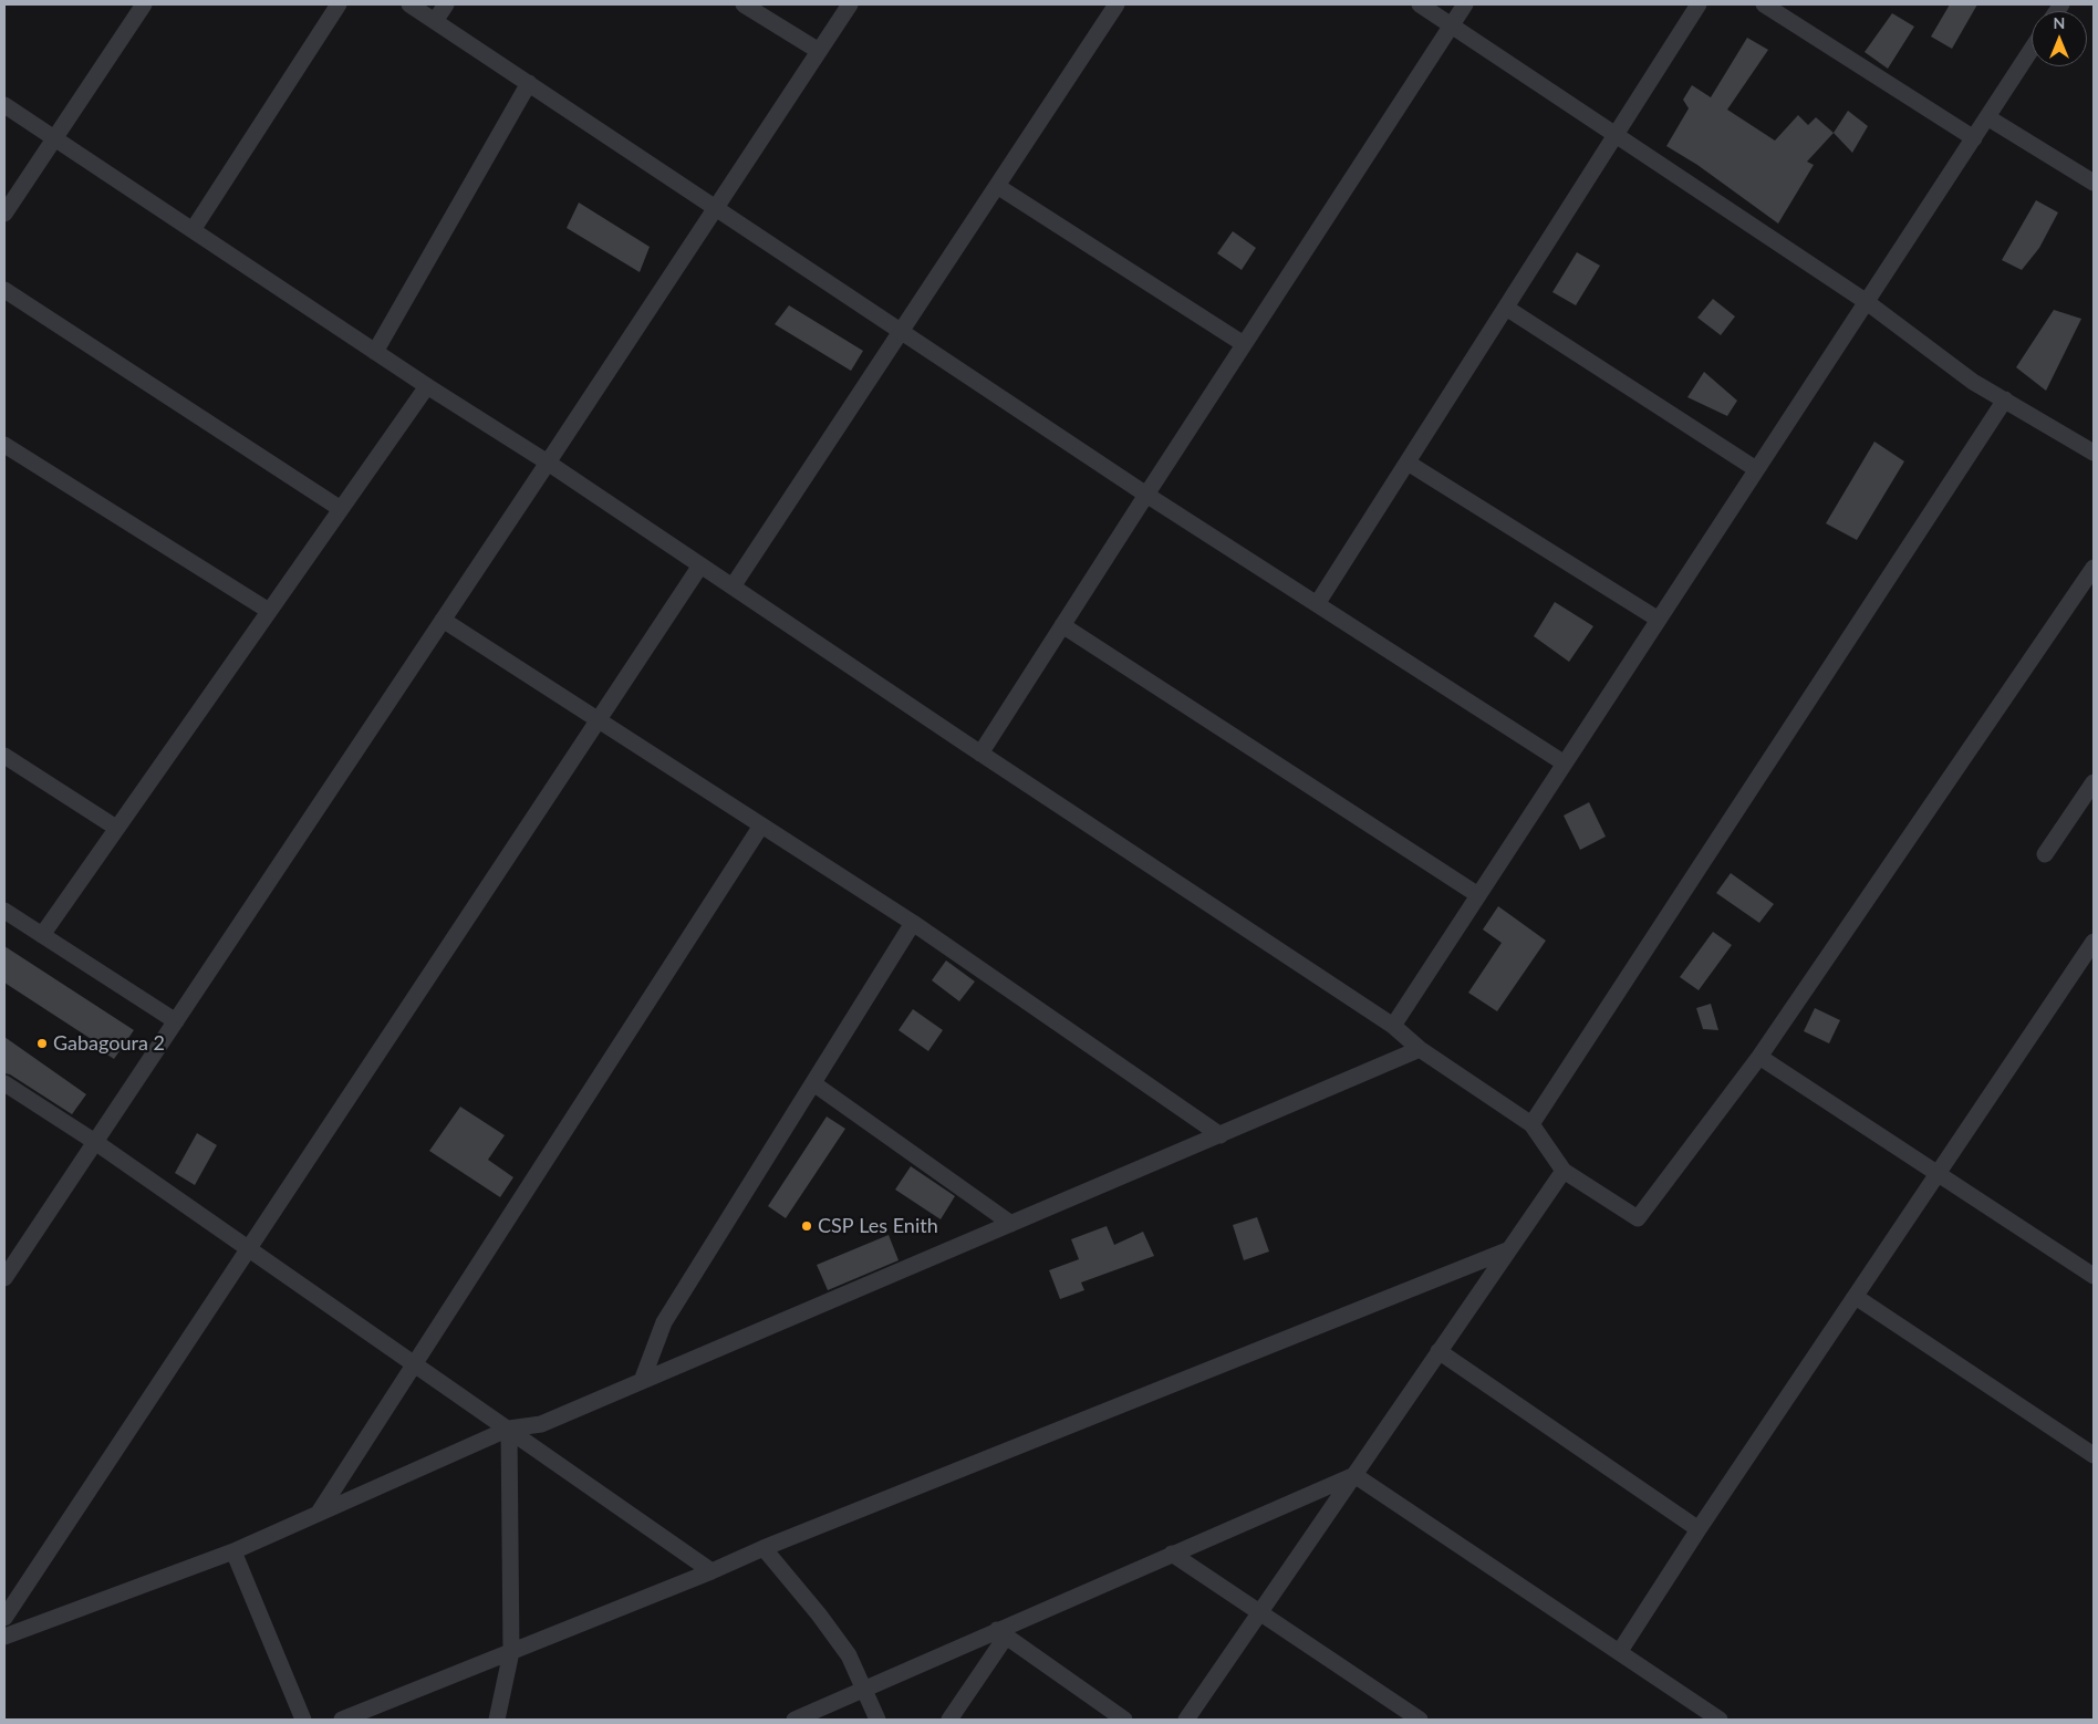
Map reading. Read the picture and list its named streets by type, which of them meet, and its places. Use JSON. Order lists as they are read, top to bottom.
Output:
{
  "places": ["Gabagoura 2", "CSP Les Enith"],
  "north": "top"
}
